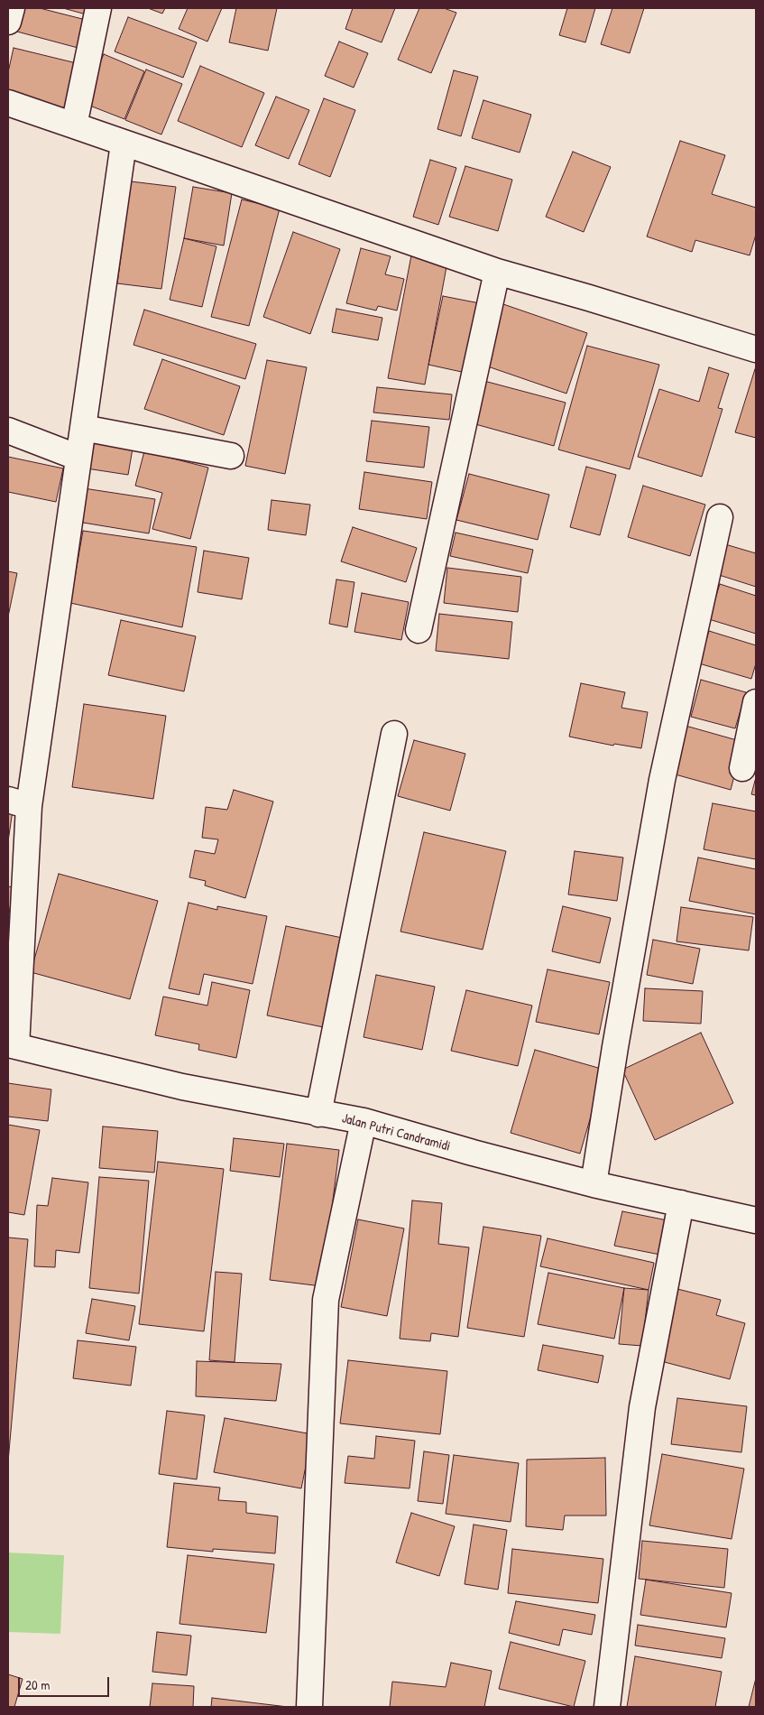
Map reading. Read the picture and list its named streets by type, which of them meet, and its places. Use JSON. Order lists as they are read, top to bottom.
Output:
{
  "streets": {
    "street": ["Jalan Putri Candramidi"]
  },
  "scale_bar": "20 m"
}
